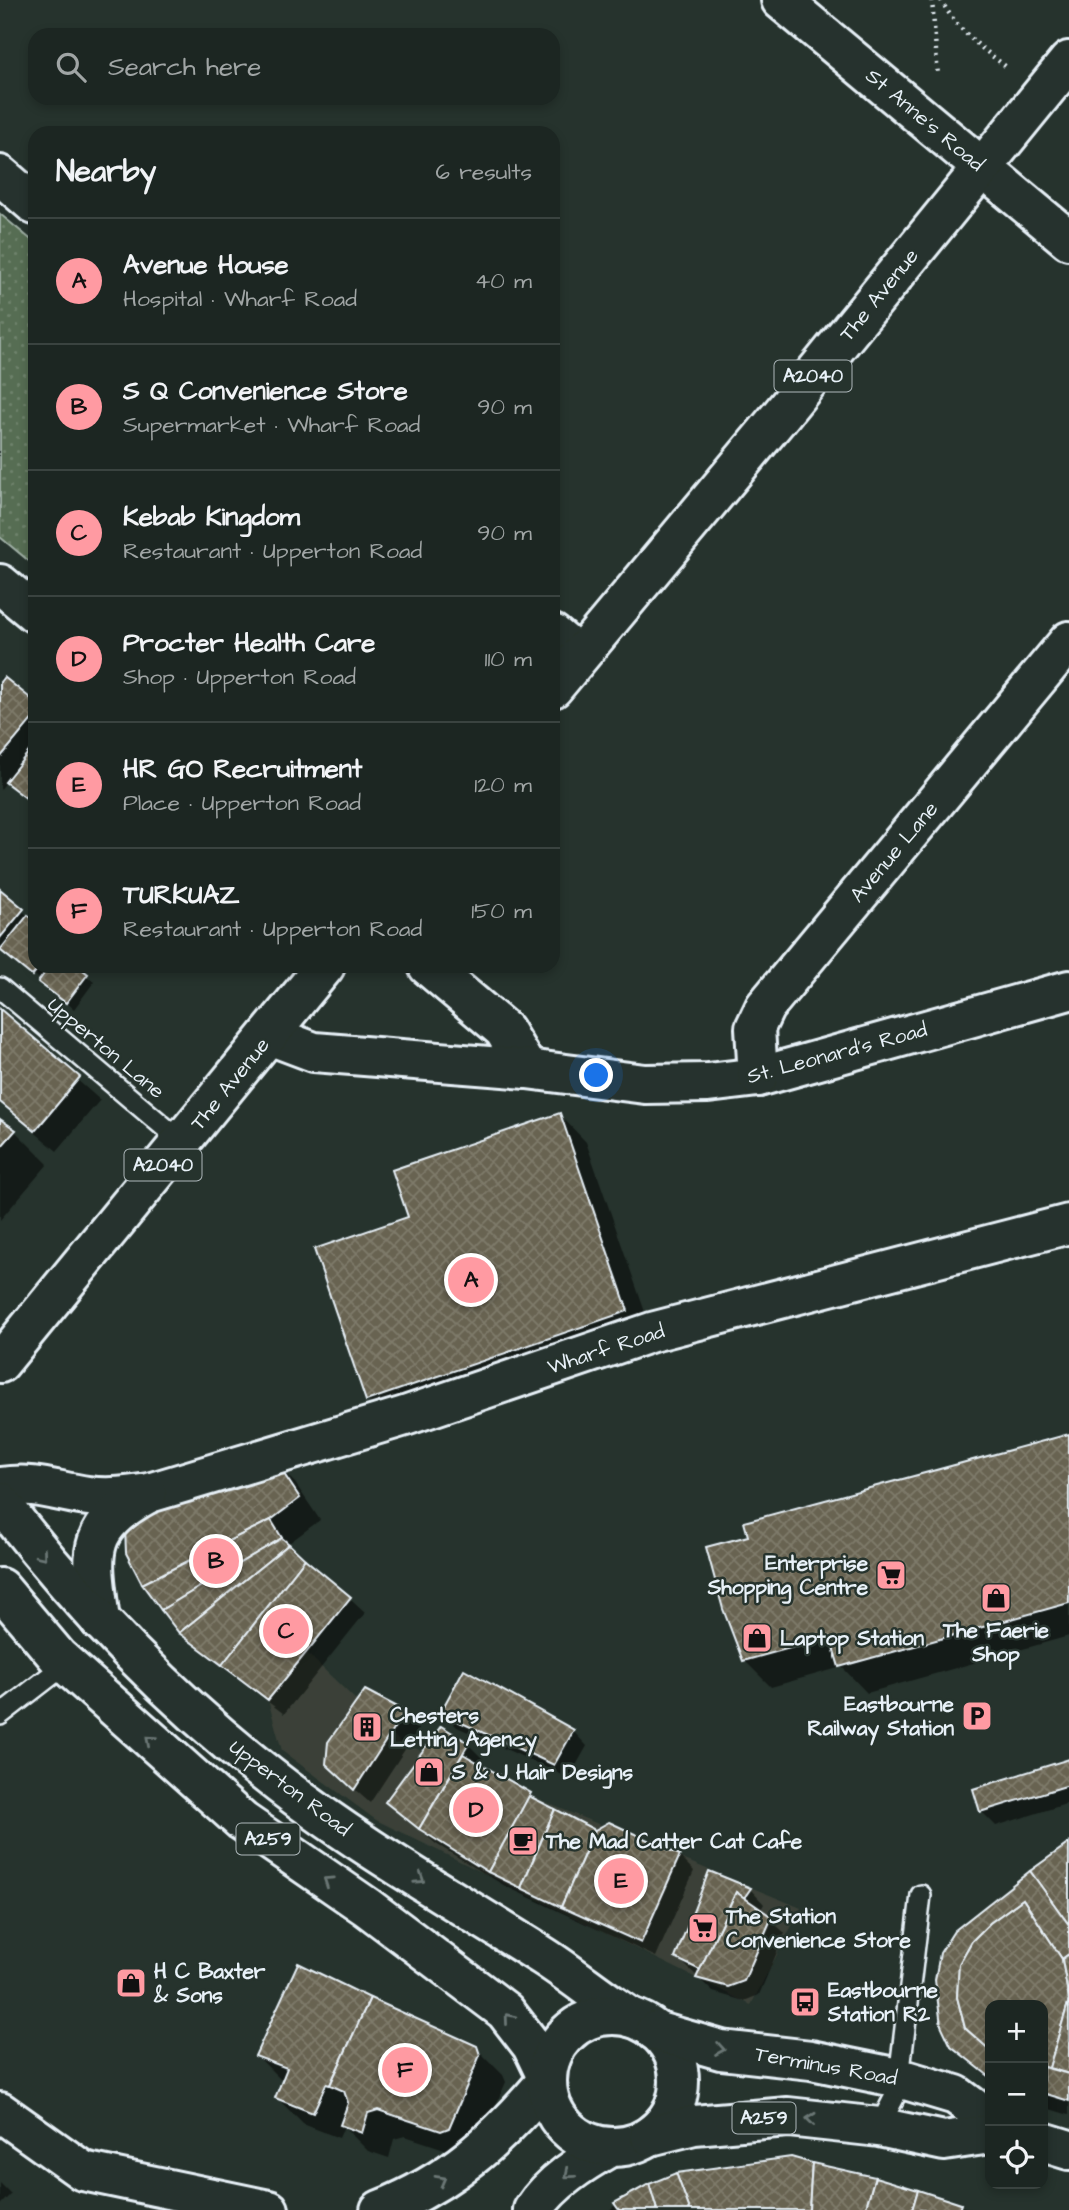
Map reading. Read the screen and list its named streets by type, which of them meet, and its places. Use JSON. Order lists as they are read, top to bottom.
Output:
{
  "streets": {
    "main road": [
      "St Anne's Road",
      "The Avenue",
      "A2040",
      "Avenue Lane",
      "St. Leonard's Road",
      "Wharf Road",
      "Upperton Road",
      "A259",
      "Terminus Road"
    ],
    "lane": ["Upperton Lane"]
  },
  "crossings": [
    ["St Anne's Road", "The Avenue"],
    ["The Avenue", "Upperton Lane"],
    ["The Avenue", "St. Leonard's Road"],
    ["Avenue Lane", "St. Leonard's Road"],
    ["Wharf Road", "Upperton Road"],
    ["Upperton Road", "A259"],
    ["Upperton Road", "Terminus Road"],
    ["A259", "Terminus Road"]
  ],
  "places": {
    "supermarket": ["Enterprise Shopping Centre", "The Station Convenience Store"],
    "shop": [
      "The Faerie Shop",
      "Laptop Station",
      "S & J Hair Designs",
      "H C Baxter & Sons"
    ],
    "parking": ["Eastbourne Railway Station"],
    "building": ["Chesters Letting Agency"],
    "cafe": ["The Mad Catter Cat Cafe"],
    "bus stop": ["Eastbourne Station R2"]
  },
  "page": {
    "search": "Search here",
    "heading": ["Nearby", "6 results"],
    "list": [
      {
        "mark": "A",
        "name": "Avenue House",
        "note": "Hospital · Wharf Road",
        "value": "40 m"
      },
      {
        "mark": "B",
        "name": "S Q Convenience Store",
        "note": "Supermarket · Wharf Road",
        "value": "90 m"
      },
      {
        "mark": "C",
        "name": "Kebab Kingdom",
        "note": "Restaurant · Upperton Road",
        "value": "90 m"
      },
      {
        "mark": "D",
        "name": "Procter Health Care",
        "note": "Shop · Upperton Road",
        "value": "110 m"
      },
      {
        "mark": "E",
        "name": "HR GO Recruitment",
        "note": "Place · Upperton Road",
        "value": "120 m"
      },
      {
        "mark": "F",
        "name": "TURKUAZ",
        "note": "Restaurant · Upperton Road",
        "value": "150 m"
      }
    ],
    "pins": [
      "A",
      "B",
      "C",
      "D",
      "E",
      "F"
    ],
    "map_buttons": ["+", "−"]
  }
}
